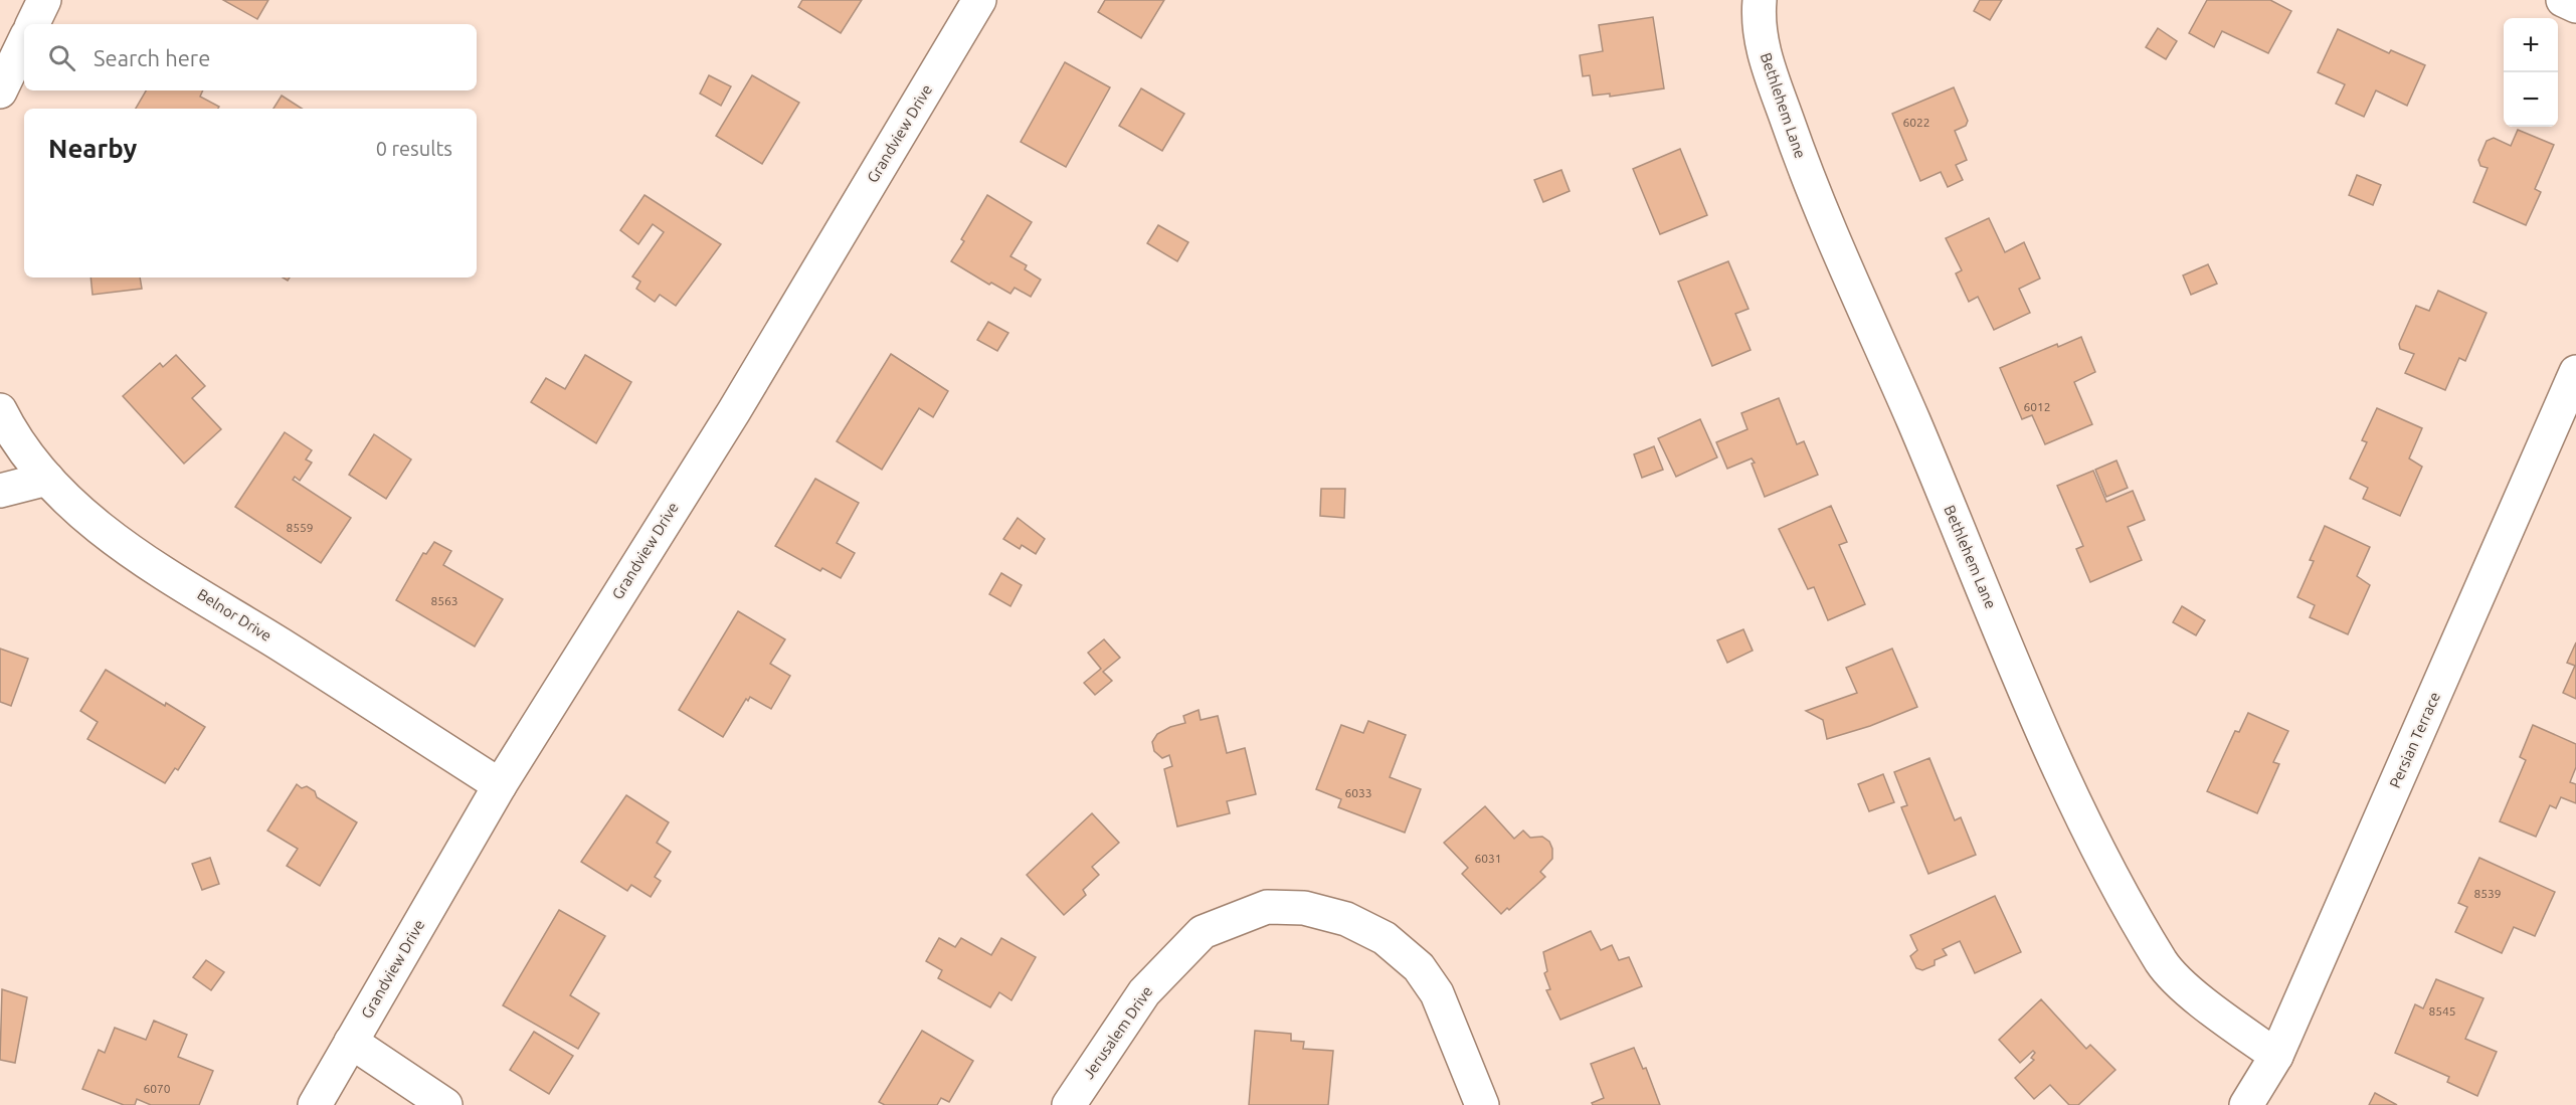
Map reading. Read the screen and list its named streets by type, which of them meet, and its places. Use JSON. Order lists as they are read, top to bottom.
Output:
{
  "streets": {
    "street": [
      "Bethlehem Lane",
      "Grandview Drive",
      "Belnor Drive",
      "Persian Terrace",
      "Jerusalem Drive"
    ]
  },
  "crossings": [
    ["Bethlehem Lane", "Persian Terrace"],
    ["Grandview Drive", "Belnor Drive"]
  ],
  "house_numbers": [
    "6022",
    "6012",
    "8559",
    "8563",
    "6033",
    "6031",
    "8539",
    "8545",
    "6070"
  ],
  "page": {
    "map_buttons": ["+", "−"],
    "search": "Search here",
    "heading": ["Nearby", "0 results"]
  }
}
